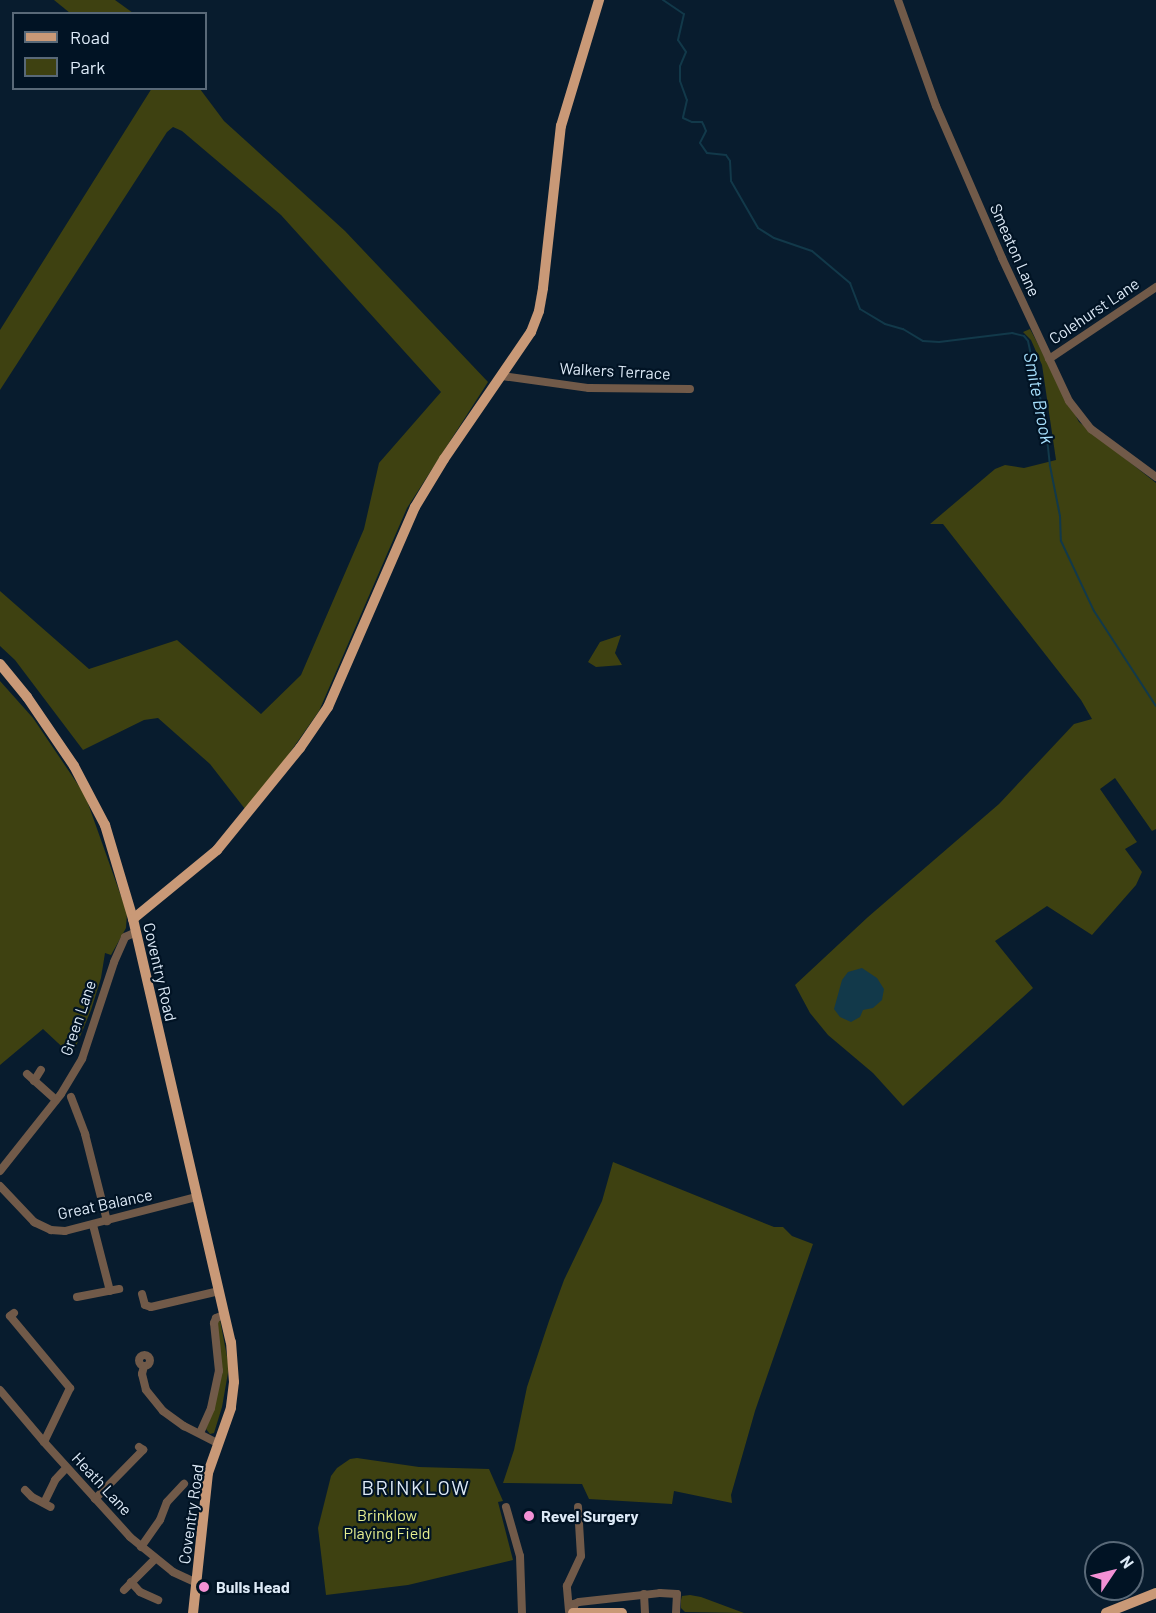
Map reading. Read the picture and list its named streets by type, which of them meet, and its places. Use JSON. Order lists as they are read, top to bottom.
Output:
{
  "streets": {
    "main road": ["Coventry Road"],
    "street": [
      "Smeaton Lane",
      "Colehurst Lane",
      "Walkers Terrace",
      "Green Lane",
      "Great Balance",
      "Heath Lane"
    ]
  },
  "crossings": [
    ["Smeaton Lane", "Colehurst Lane"],
    ["Coventry Road", "Green Lane"],
    ["Coventry Road", "Great Balance"],
    ["Coventry Road", "Heath Lane"]
  ],
  "districts": ["BRINKLOW"],
  "water": ["Smite Brook"],
  "parks": ["Brinklow Playing Field"],
  "places": ["Revel Surgery", "Bulls Head"],
  "legend": ["Road", "Park"],
  "north": "top right"
}
